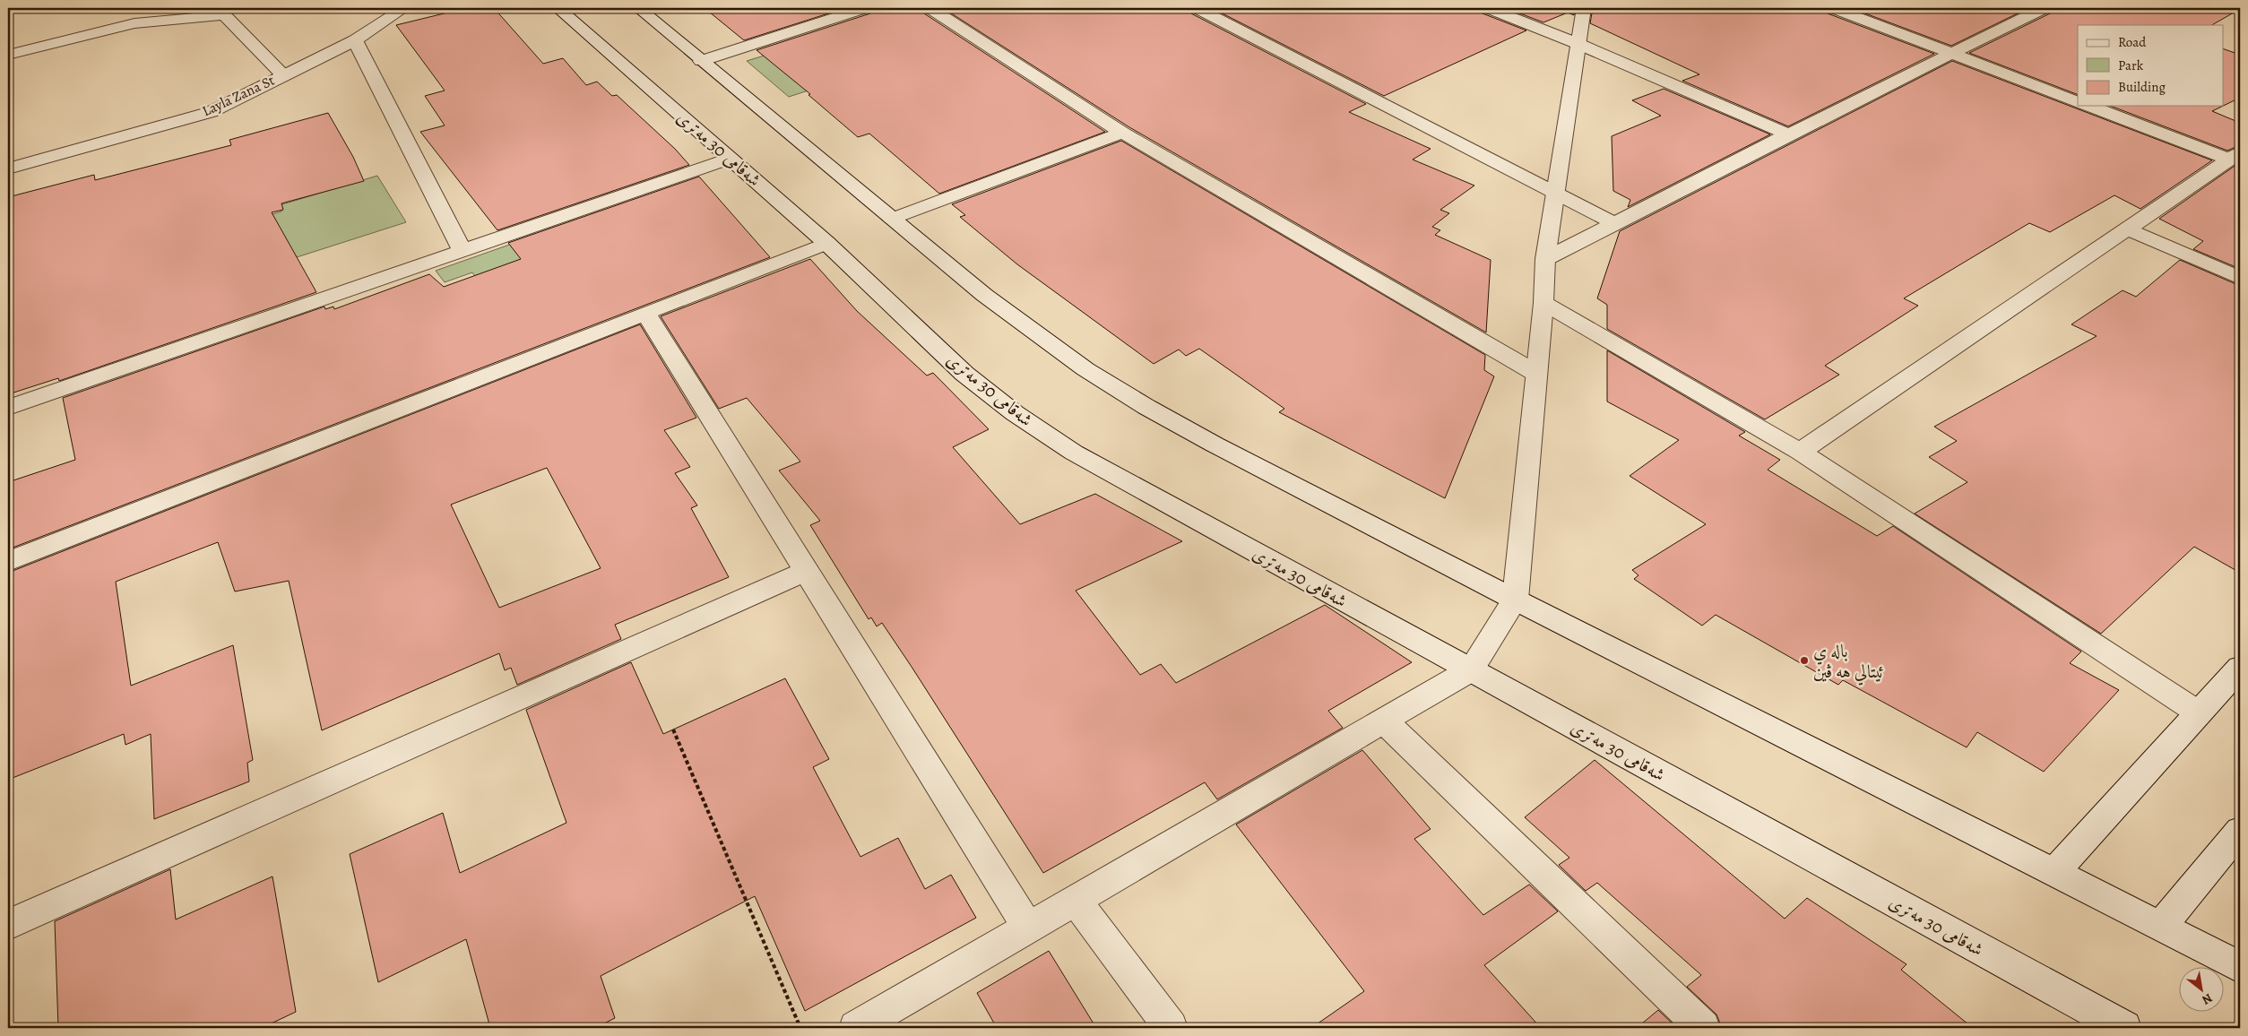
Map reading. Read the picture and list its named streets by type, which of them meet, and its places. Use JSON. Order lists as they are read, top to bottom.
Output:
{
  "streets": {
    "street": ["Layla Zana St", "شەقامی 30 مەتری"]
  },
  "places": ["باله ي ئيتالي هه ڤين"],
  "legend": ["Road", "Park", "Building"],
  "north": "bottom right"
}
